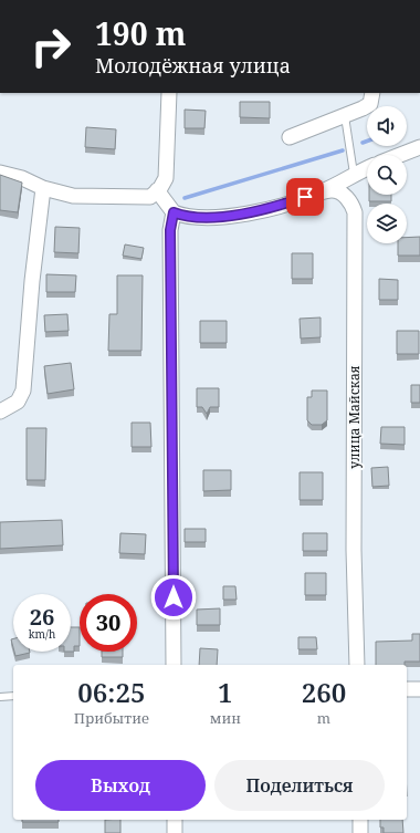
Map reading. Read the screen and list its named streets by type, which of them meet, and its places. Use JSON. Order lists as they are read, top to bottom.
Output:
{
  "streets": {
    "street": ["улица Майская"]
  },
  "page": {
    "turn": ["190 m", "Молодёжная улица"],
    "speed": "26 km/h",
    "limit": "30",
    "eta": [
      "06:25",
      "Прибытие",
      "1",
      "мин",
      "260",
      "m"
    ],
    "buttons": ["Выход", "Поделиться"]
  }
}
